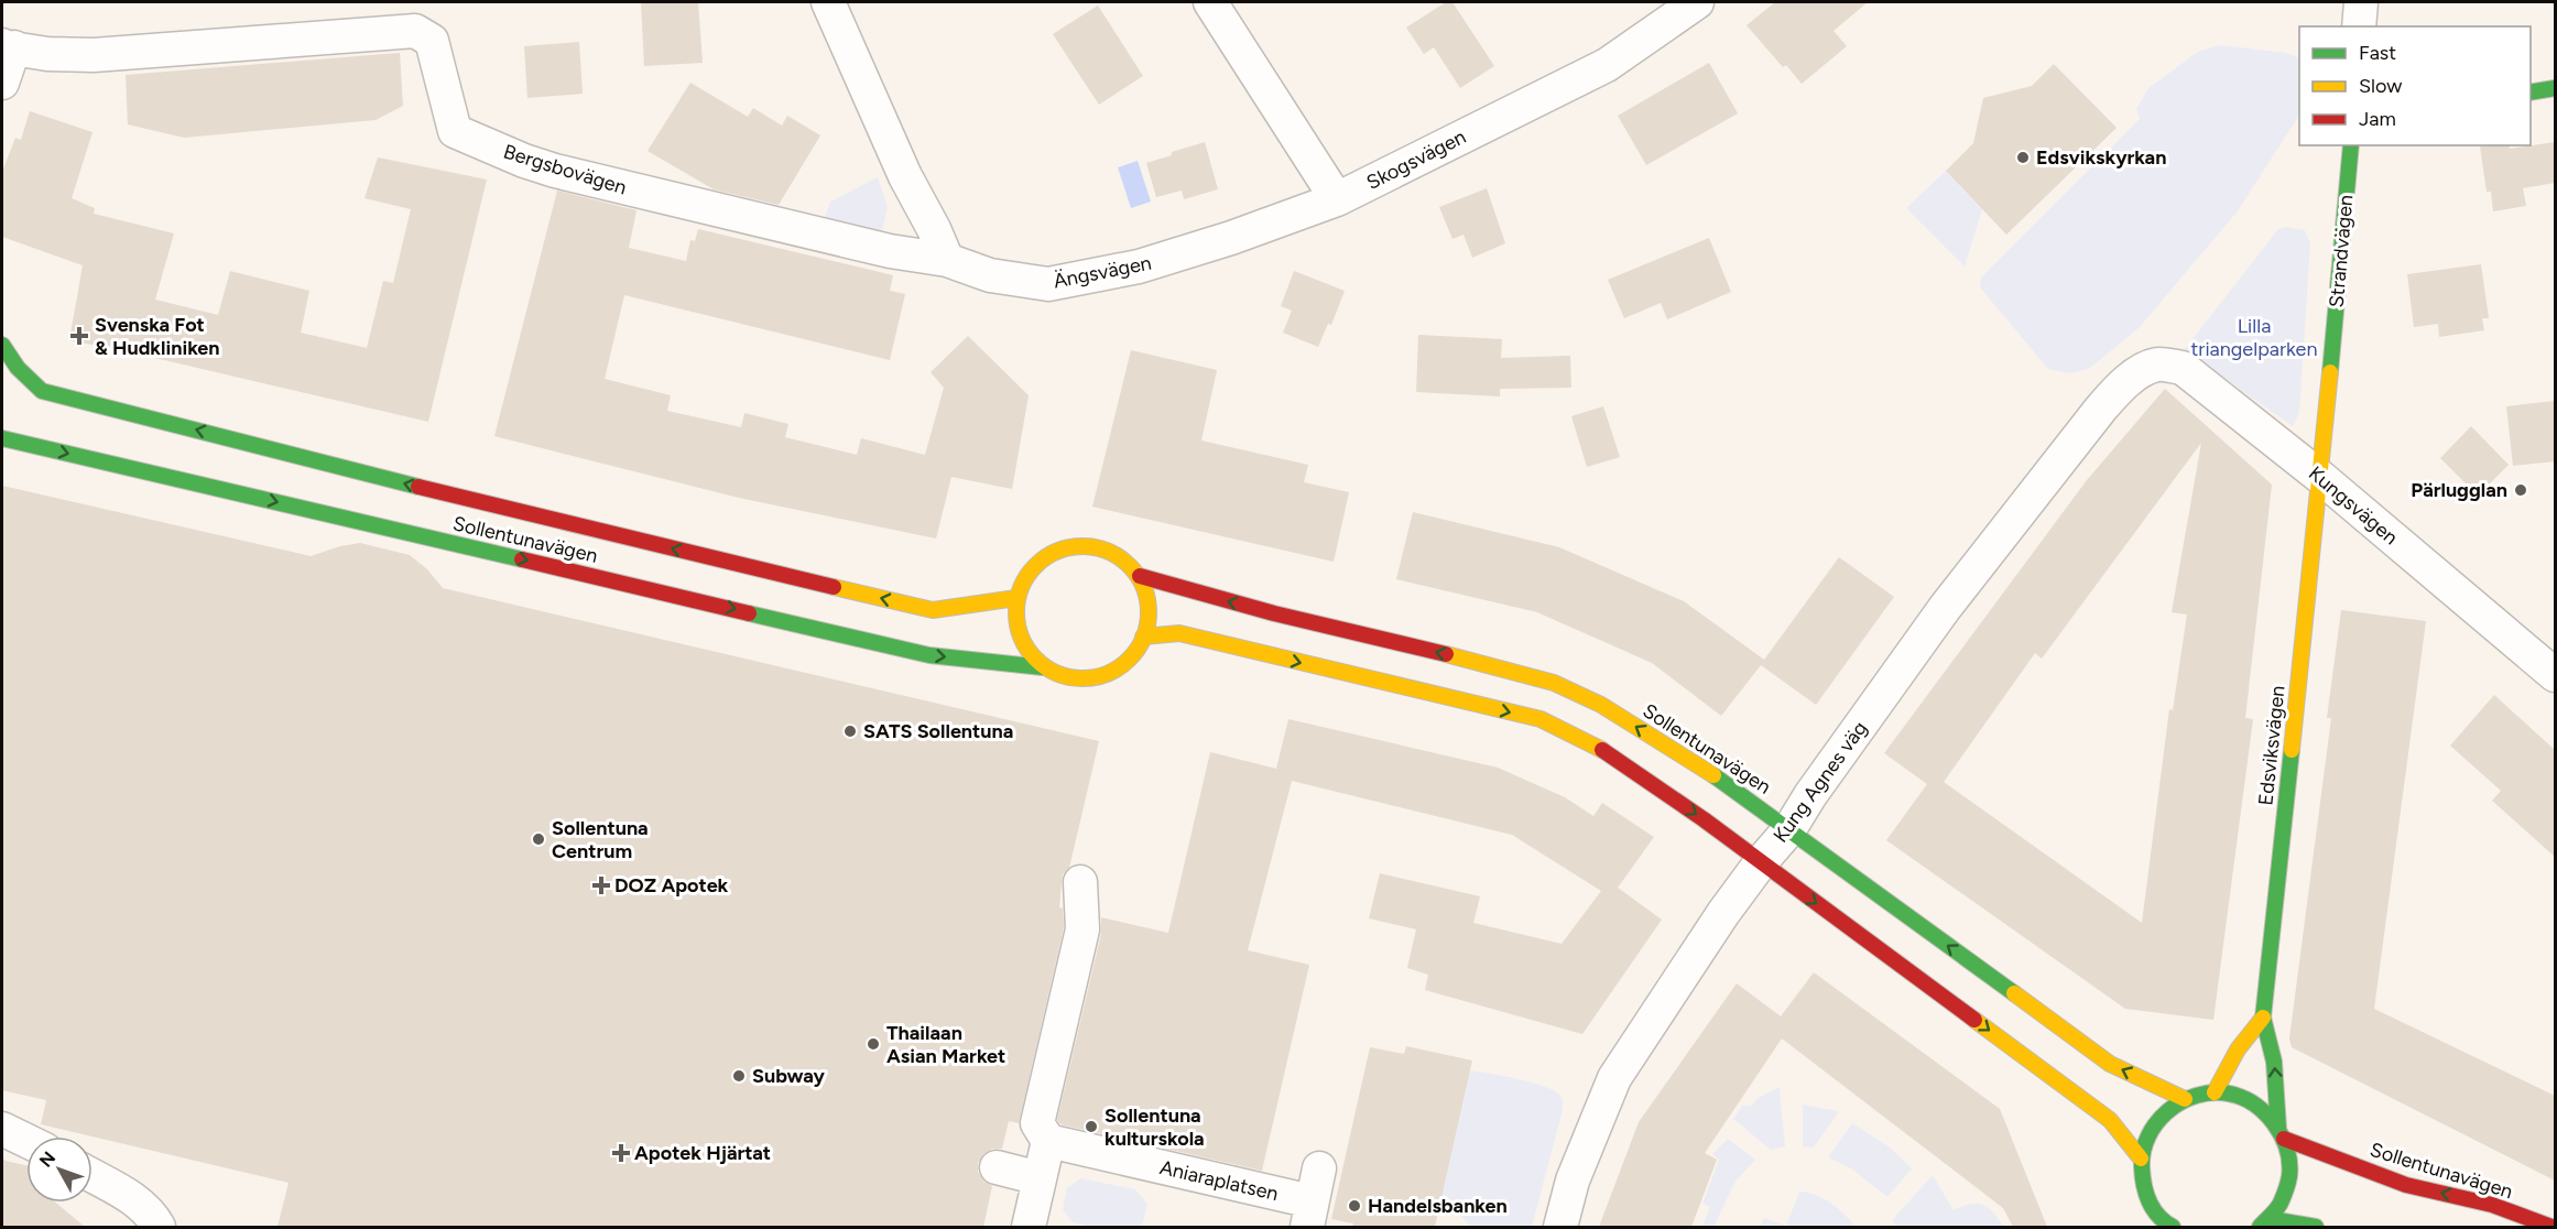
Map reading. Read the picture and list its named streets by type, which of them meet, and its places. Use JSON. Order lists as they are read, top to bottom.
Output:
{
  "streets": {
    "street": [
      "Skogsvägen",
      "Bergsbovägen",
      "Strandvägen",
      "Ängsvägen",
      "Kungsvägen",
      "Sollentunavägen",
      "Edsviksvägen",
      "Kung Agnes väg",
      "Aniaraplatsen"
    ]
  },
  "crossings": [
    ["Skogsvägen", "Ängsvägen"],
    ["Bergsbovägen", "Ängsvägen"],
    ["Strandvägen", "Kungsvägen"],
    ["Strandvägen", "Edsviksvägen"],
    ["Kungsvägen", "Edsviksvägen"],
    ["Kungsvägen", "Kung Agnes väg"],
    ["Sollentunavägen", "Edsviksvägen"],
    ["Sollentunavägen", "Kung Agnes väg"]
  ],
  "parks": ["Lilla triangelparken"],
  "places": {
    "other": [
      "Edsvikskyrkan",
      "Pärlugglan",
      "SATS Sollentuna",
      "Sollentuna Centrum",
      "Thailaan Asian Market",
      "Subway",
      "Sollentuna kulturskola",
      "Handelsbanken"
    ],
    "health": ["Svenska Fot & Hudkliniken", "DOZ Apotek", "Apotek Hjärtat"]
  },
  "legend": ["Fast", "Slow", "Jam"],
  "north": "top left"
}
